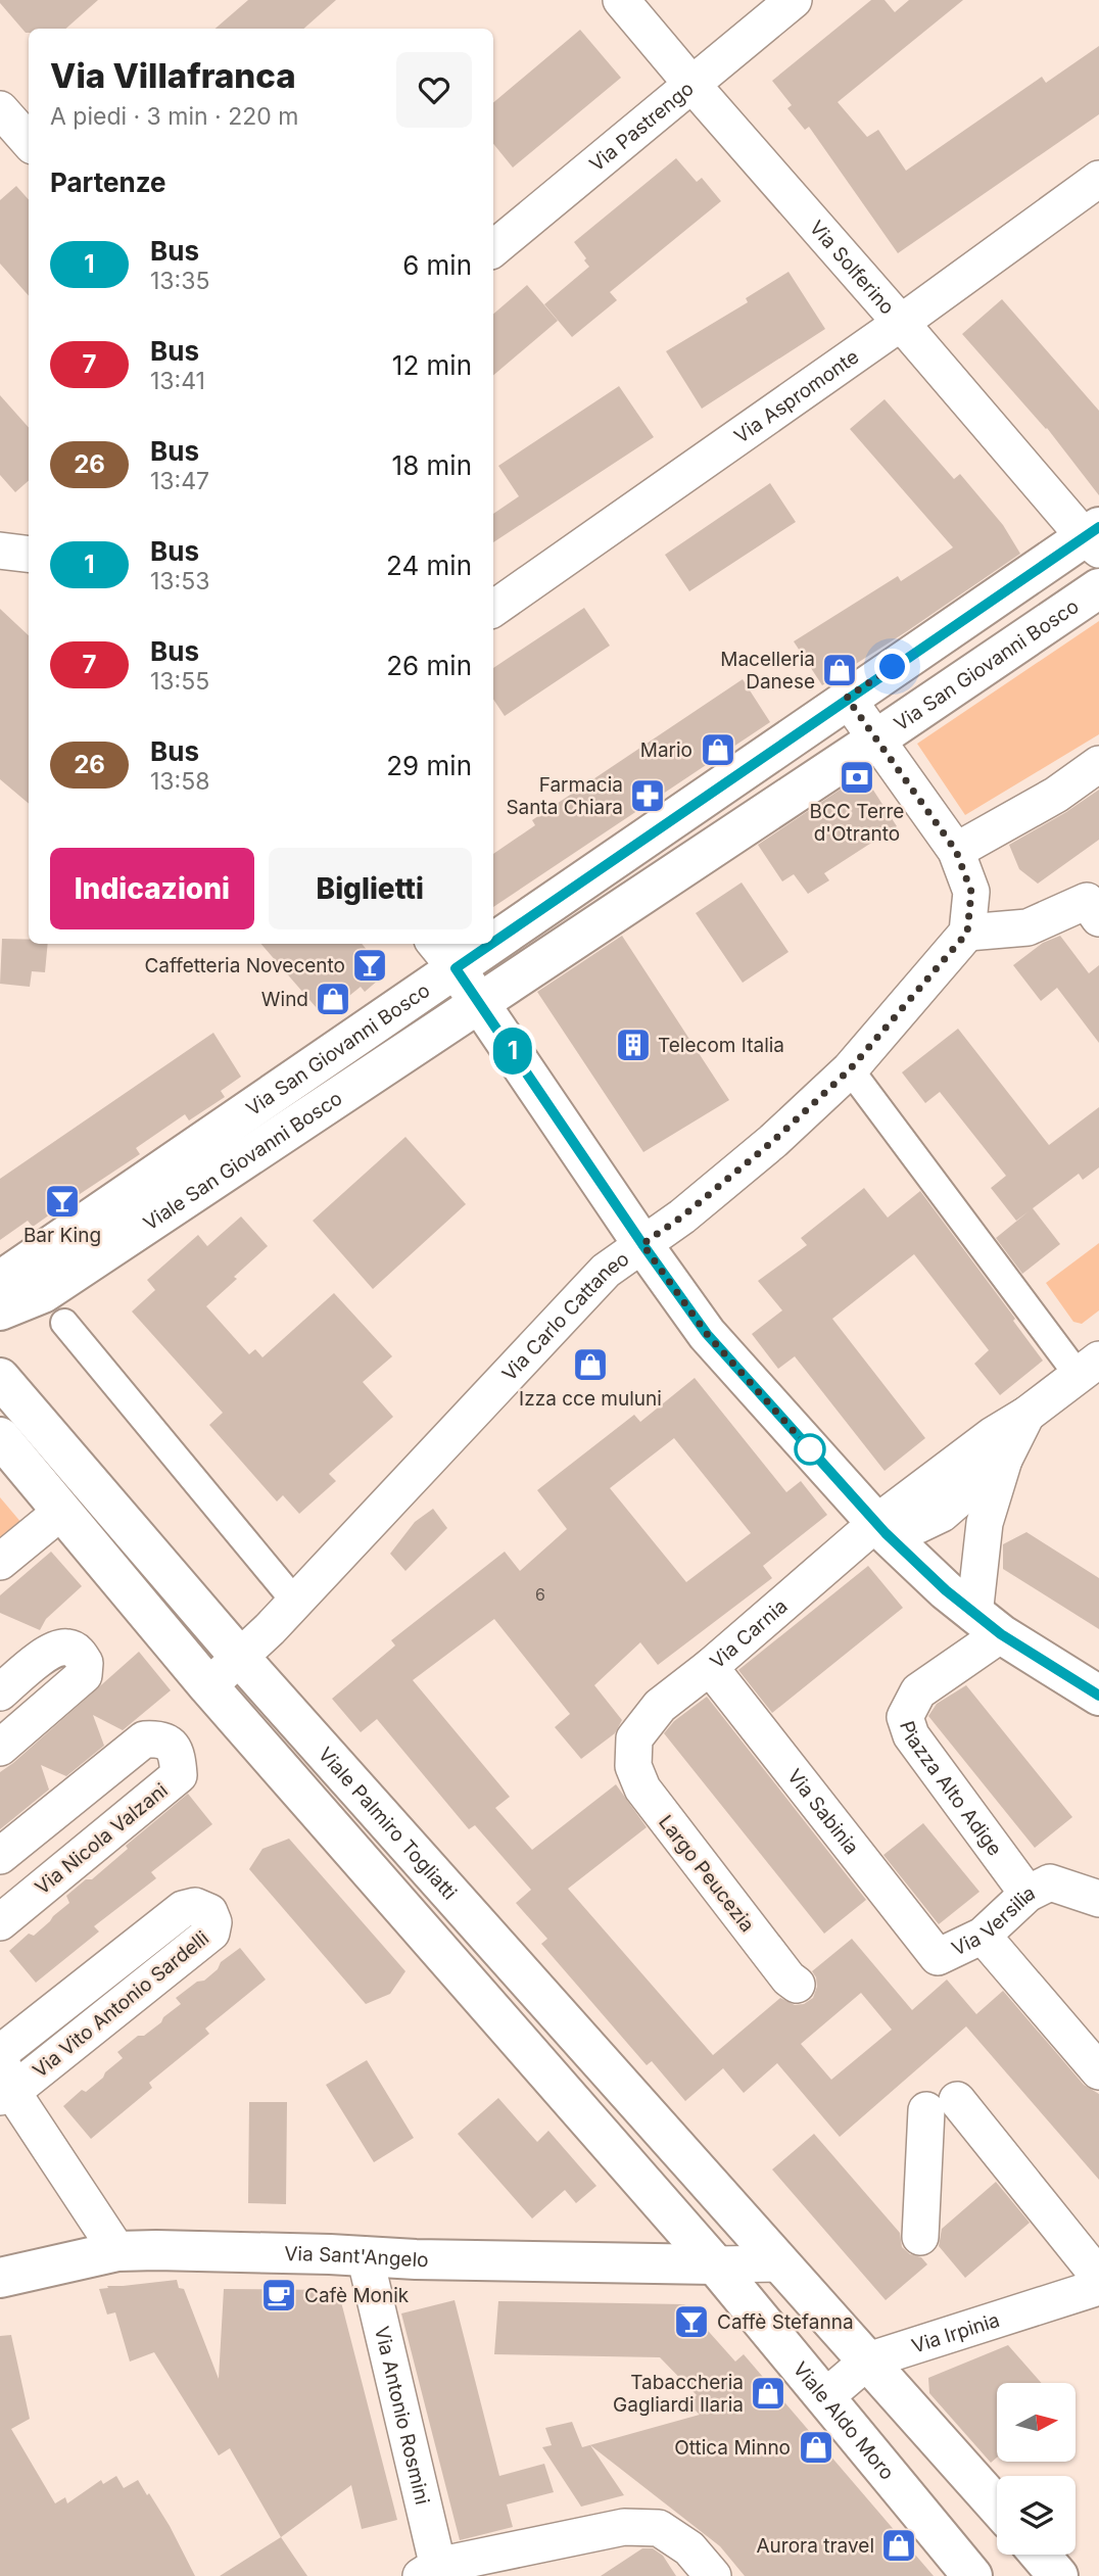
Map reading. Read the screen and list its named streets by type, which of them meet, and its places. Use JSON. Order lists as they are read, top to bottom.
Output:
{
  "streets": {
    "street": [
      "Via Pastrengo",
      "Via Solferino",
      "Via Aspromonte",
      "Via San Giovanni Bosco",
      "Viale San Giovanni Bosco",
      "Via Carlo Cattaneo",
      "Via Carnia",
      "Piazza Alto Adige",
      "Via Sabinia",
      "Viale Palmiro Togliatti",
      "Via Nicola Valzani",
      "Largo Peucezia",
      "Via Versilia",
      "Via Vito Antonio Sardelli",
      "Via Sant'Angelo",
      "Via Irpinia",
      "Via Antonio Rosmini",
      "Viale Aldo Moro"
    ]
  },
  "crossings": [
    ["Via Pastrengo", "Via Solferino"],
    ["Via Solferino", "Via Aspromonte"],
    ["Via Solferino", "Via San Giovanni Bosco"],
    ["Via San Giovanni Bosco", "Viale San Giovanni Bosco"],
    ["Via Carlo Cattaneo", "Viale Palmiro Togliatti"],
    ["Via Carnia", "Via Sabinia"],
    ["Via Carnia", "Largo Peucezia"],
    ["Piazza Alto Adige", "Via Versilia"],
    ["Via Sabinia", "Via Versilia"],
    ["Viale Palmiro Togliatti", "Via Irpinia"],
    ["Via Sant'Angelo", "Via Antonio Rosmini"],
    ["Via Sant'Angelo", "Viale Aldo Moro"],
    ["Via Irpinia", "Viale Aldo Moro"]
  ],
  "places": {
    "shop": [
      "Macelleria Danese",
      "Mario",
      "Wind",
      "Izza cce muluni",
      "Tabaccheria Gagliardi Ilaria",
      "Ottica Minno",
      "Aurora travel"
    ],
    "bank": ["BCC Terre d'Otranto"],
    "pharmacy": ["Farmacia Santa Chiara"],
    "bar": ["Caffetteria Novecento", "Bar King", "Caffè Stefanna"],
    "building": ["Telecom Italia"],
    "cafe": ["Cafè Monik"]
  },
  "lines": ["bus line 1"],
  "house_numbers": ["6"],
  "north": "right",
  "page": {
    "on_map": "1",
    "heading": [
      ["Via Villafranca", "A piedi · 3 min · 220 m"],
      "Partenze"
    ],
    "list": [
      {
        "mark": "1",
        "name": "Bus",
        "note": "13:35",
        "value": "6 min"
      },
      {
        "mark": "7",
        "name": "Bus",
        "note": "13:41",
        "value": "12 min"
      },
      {
        "mark": "26",
        "name": "Bus",
        "note": "13:47",
        "value": "18 min"
      },
      {
        "mark": "1",
        "name": "Bus",
        "note": "13:53",
        "value": "24 min"
      },
      {
        "mark": "7",
        "name": "Bus",
        "note": "13:55",
        "value": "26 min"
      },
      {
        "mark": "26",
        "name": "Bus",
        "note": "13:58",
        "value": "29 min"
      }
    ],
    "buttons": ["Indicazioni", "Biglietti"]
  }
}
